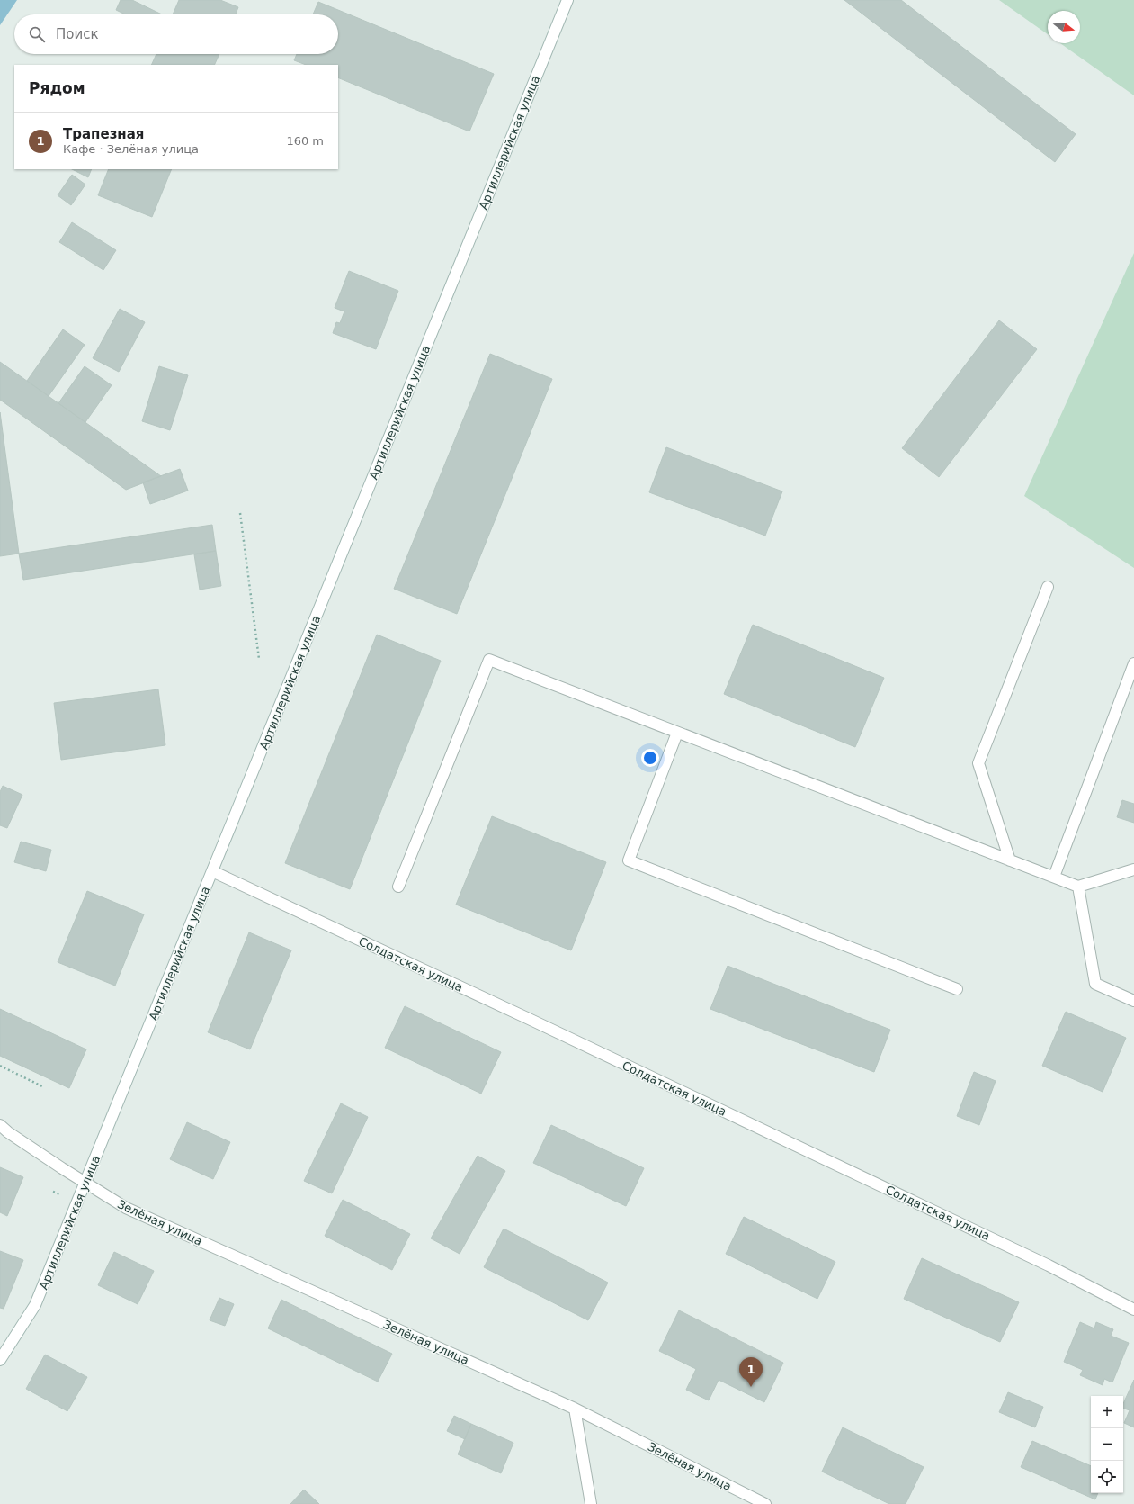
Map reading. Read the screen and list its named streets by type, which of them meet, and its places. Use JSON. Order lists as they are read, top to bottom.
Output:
{
  "streets": {
    "street": ["Артиллерийская улица", "Солдатская улица", "Зелёная улица"]
  },
  "crossings": [
    ["Артиллерийская улица", "Солдатская улица"],
    ["Артиллерийская улица", "Зелёная улица"]
  ],
  "north": "right",
  "page": {
    "search": "Поиск",
    "heading": "Рядом",
    "list": [
      {
        "mark": "1",
        "name": "Трапезная",
        "note": "Кафе · Зелёная улица",
        "value": "160 m"
      }
    ],
    "pins": "1",
    "map_buttons": ["+", "−"]
  }
}
